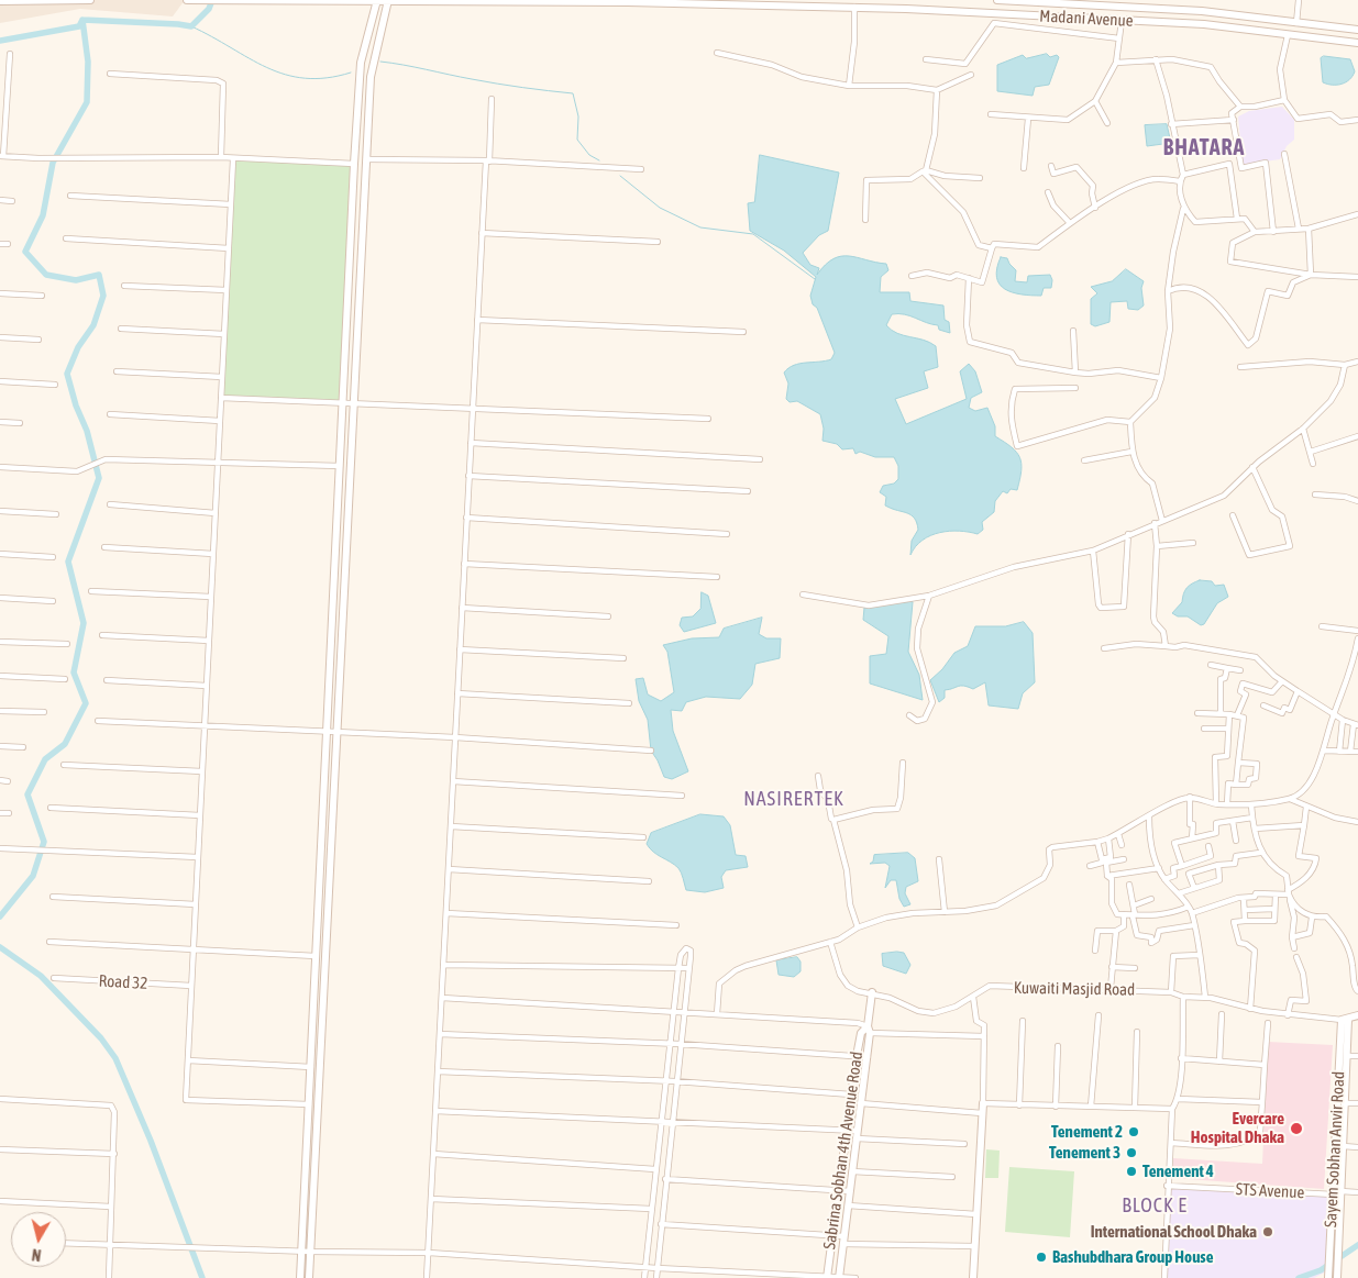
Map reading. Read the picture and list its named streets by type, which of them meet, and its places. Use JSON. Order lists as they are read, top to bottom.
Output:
{
  "streets": {
    "street": [
      "Madani Avenue",
      "Road 32",
      "Kuwaiti Masjid Road",
      "Sayem Sobhan Anvir Road",
      "Sabrina Sobhan 4th Avenue Road",
      "STS Avenue"
    ]
  },
  "crossings": [
    ["Kuwaiti Masjid Road", "Sayem Sobhan Anvir Road"],
    ["Kuwaiti Masjid Road", "Sabrina Sobhan 4th Avenue Road"],
    ["Sayem Sobhan Anvir Road", "STS Avenue"]
  ],
  "districts": ["BHATARA", "NASIRERTEK", "BLOCK E"],
  "places": [
    "Evercare Hospital Dhaka",
    "Tenement 2",
    "Tenement 3",
    "Tenement 4",
    "International School Dhaka",
    "Bashubdhara Group House"
  ],
  "north": "bottom"
}
